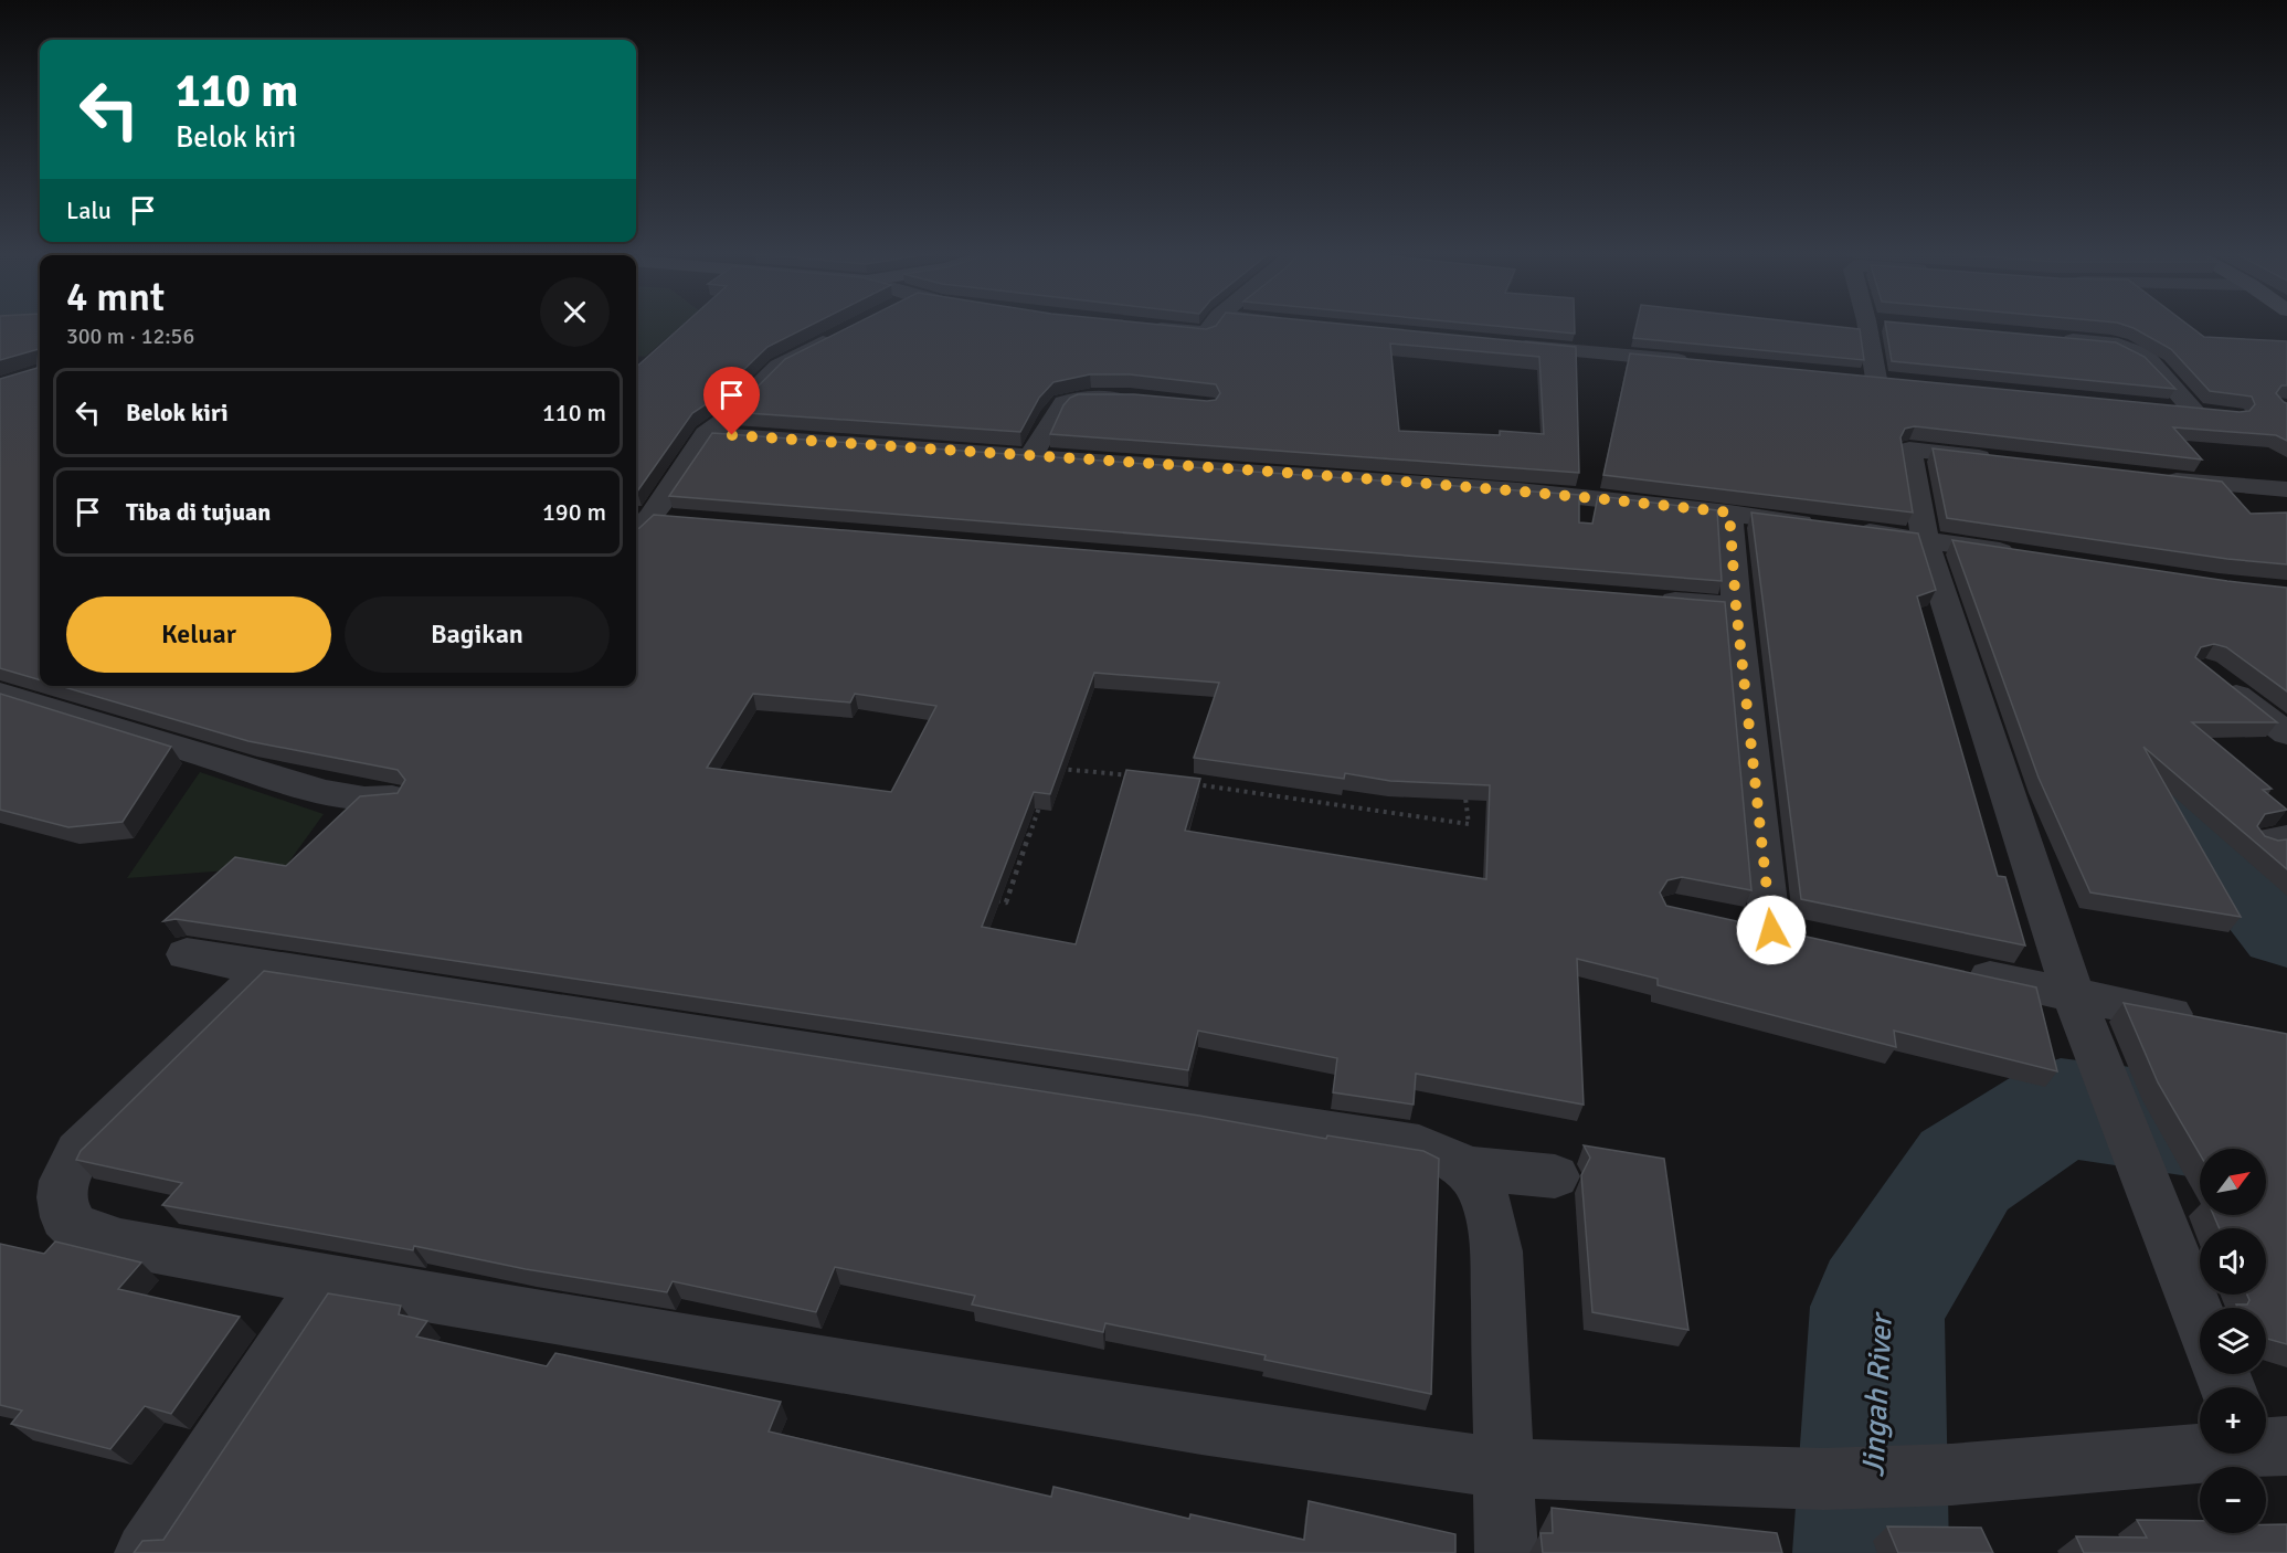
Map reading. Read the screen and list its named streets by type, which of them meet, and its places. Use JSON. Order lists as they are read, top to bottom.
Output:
{
  "water": ["Jingah River"],
  "north": "top right",
  "page": {
    "turn": ["110 m", "Belok kiri"],
    "then": "Lalu",
    "heading": ["4 mnt", "300 m · 12:56"],
    "list": [
      {
        "name": "Belok kiri",
        "value": "110 m"
      },
      {
        "name": "Tiba di tujuan",
        "value": "190 m"
      }
    ],
    "buttons": ["Keluar", "Bagikan"],
    "map_buttons": ["+", "−"]
  }
}
